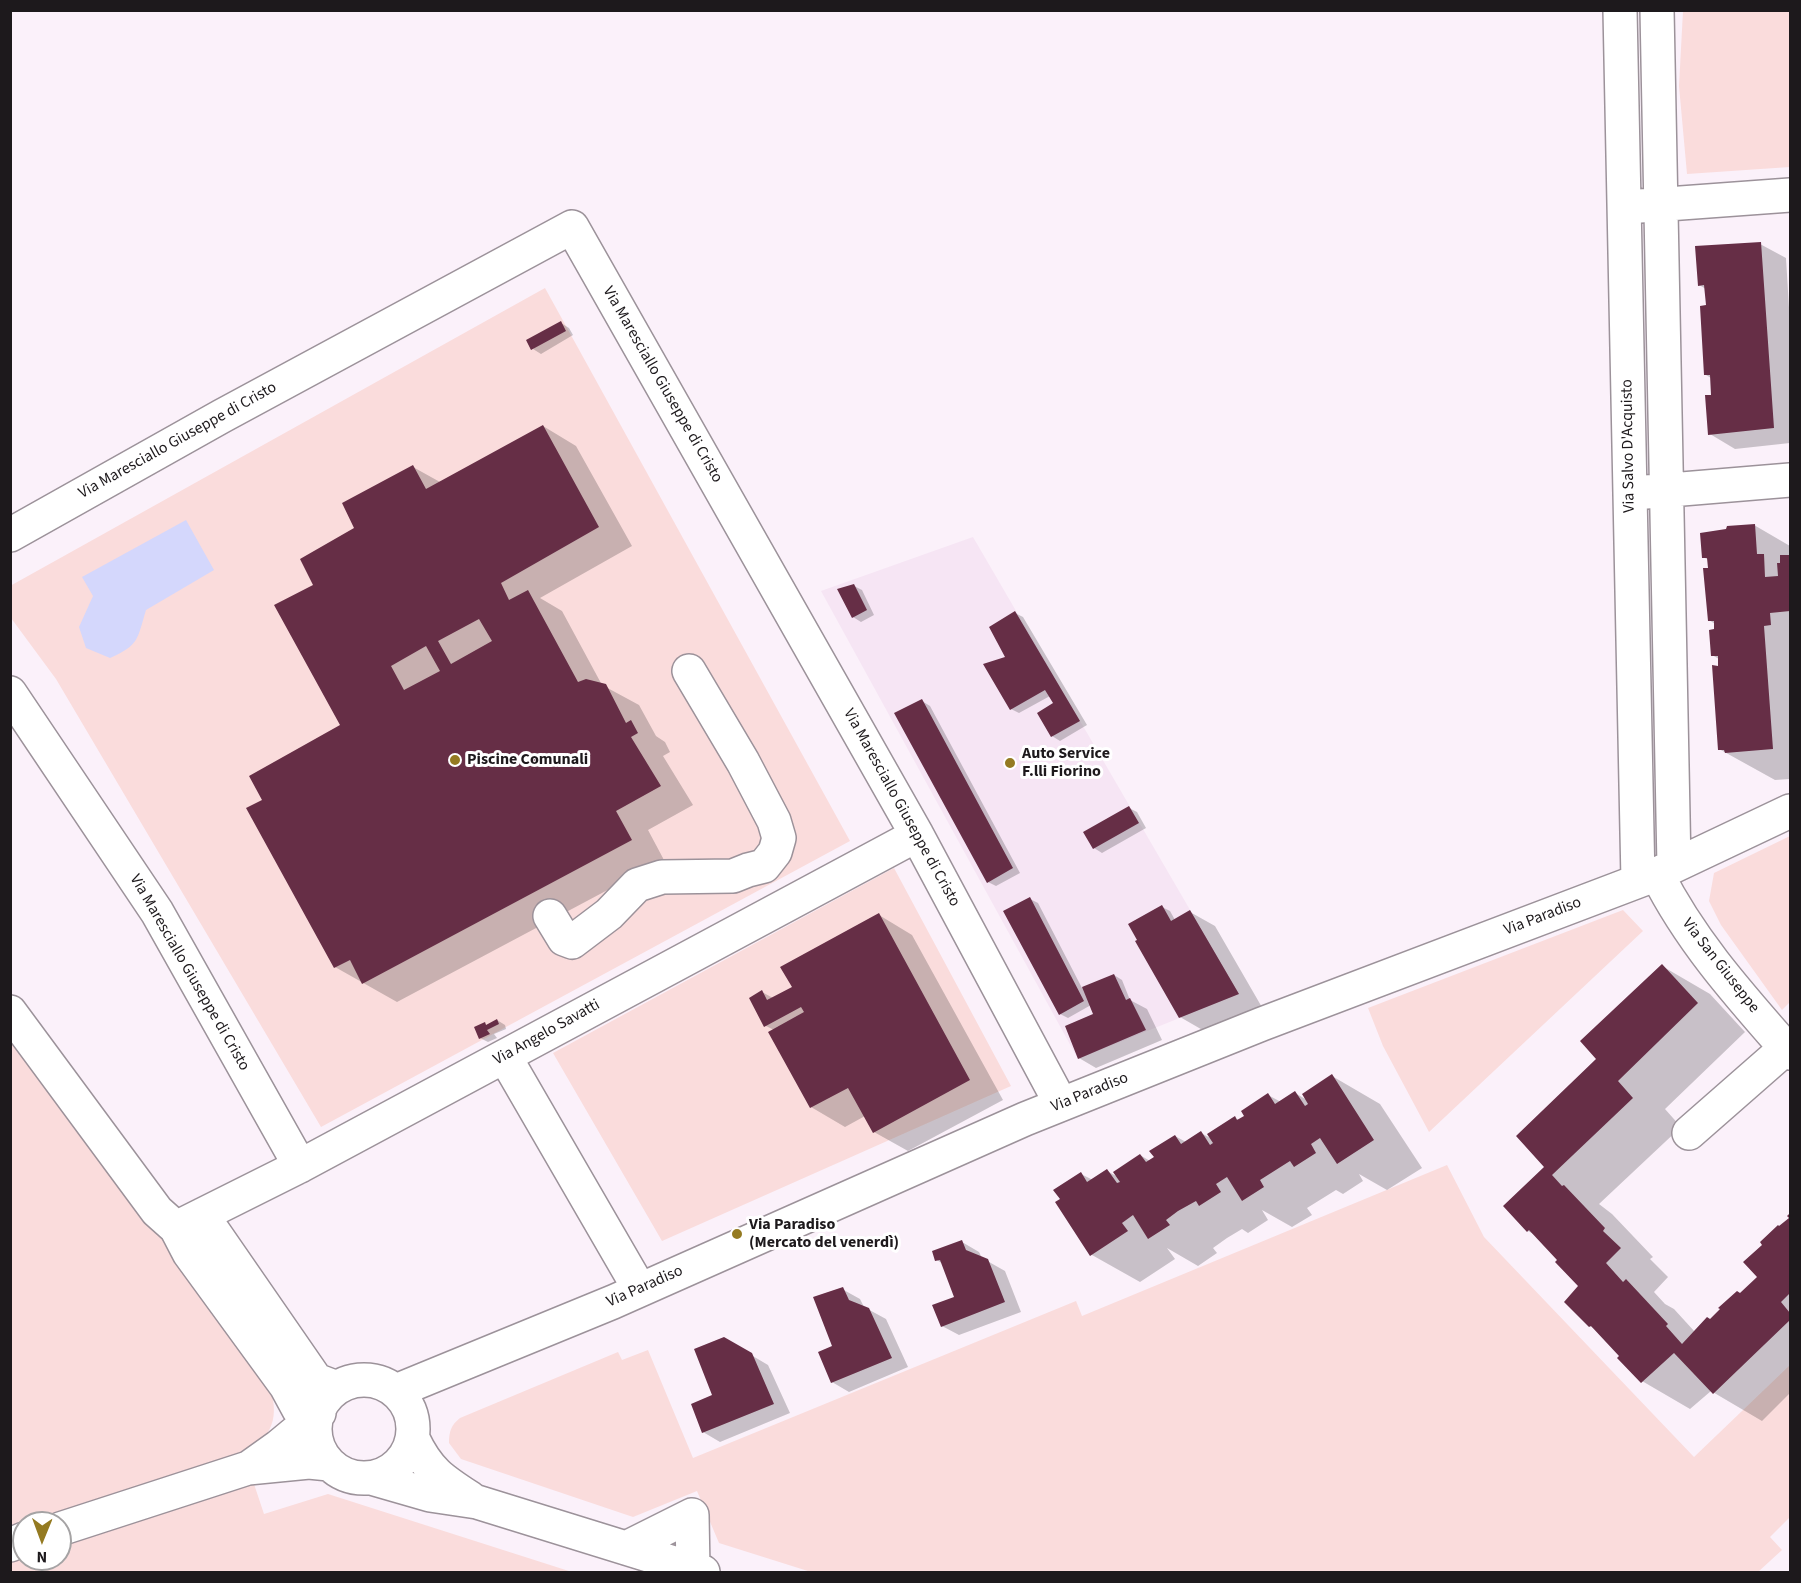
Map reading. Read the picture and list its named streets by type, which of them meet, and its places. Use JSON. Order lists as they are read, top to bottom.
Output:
{
  "streets": {
    "street": [
      "Via Maresciallo Giuseppe di Cristo",
      "Via Salvo D'Acquisto",
      "Via Paradiso",
      "Via San Giuseppe",
      "Via Angelo Savatti"
    ]
  },
  "crossings": [
    ["Via Maresciallo Giuseppe di Cristo", "Via Paradiso"],
    ["Via Maresciallo Giuseppe di Cristo", "Via Angelo Savatti"],
    ["Via Salvo D'Acquisto", "Via Paradiso"],
    ["Via Salvo D'Acquisto", "Via San Giuseppe"],
    ["Via Paradiso", "Via San Giuseppe"]
  ],
  "places": ["Piscine Comunali", "Auto Service F.lli Fiorino", "Via Paradiso (Mercato del venerdì)"],
  "north": "bottom"
}
